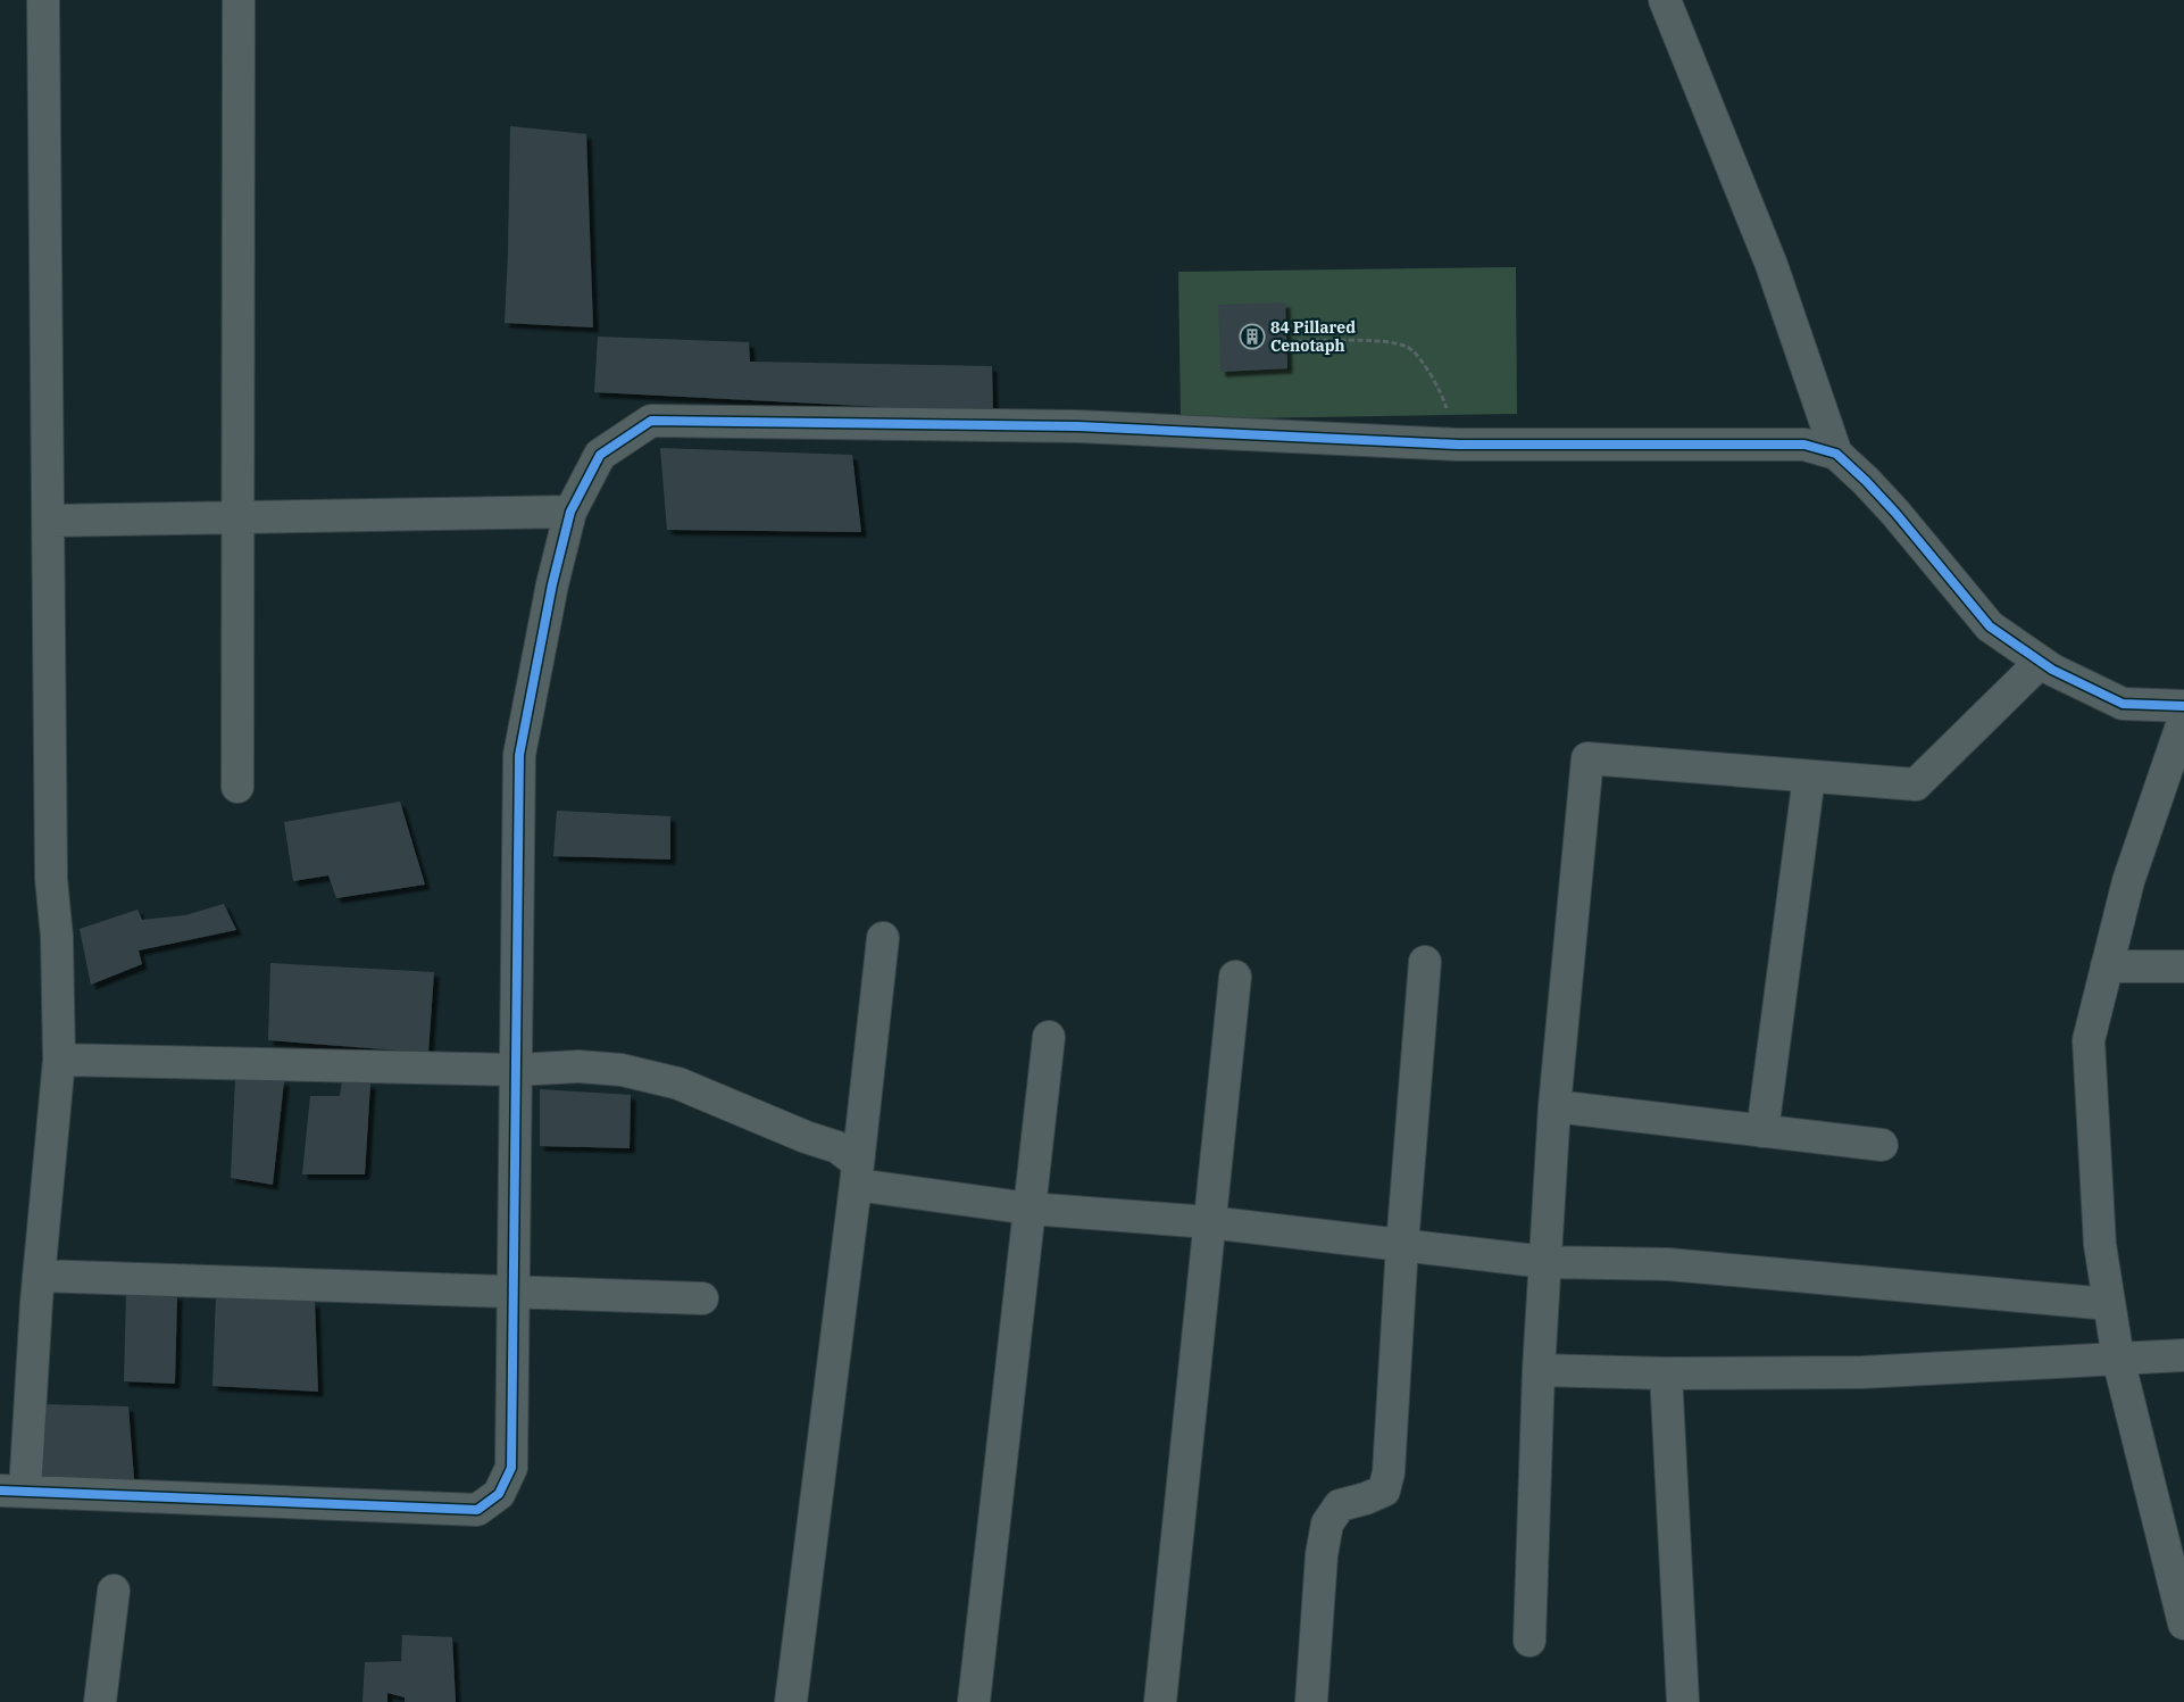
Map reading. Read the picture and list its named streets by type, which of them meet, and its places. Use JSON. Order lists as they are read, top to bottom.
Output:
{
  "places": {
    "building": ["84 Pillared Cenotaph"]
  }
}
